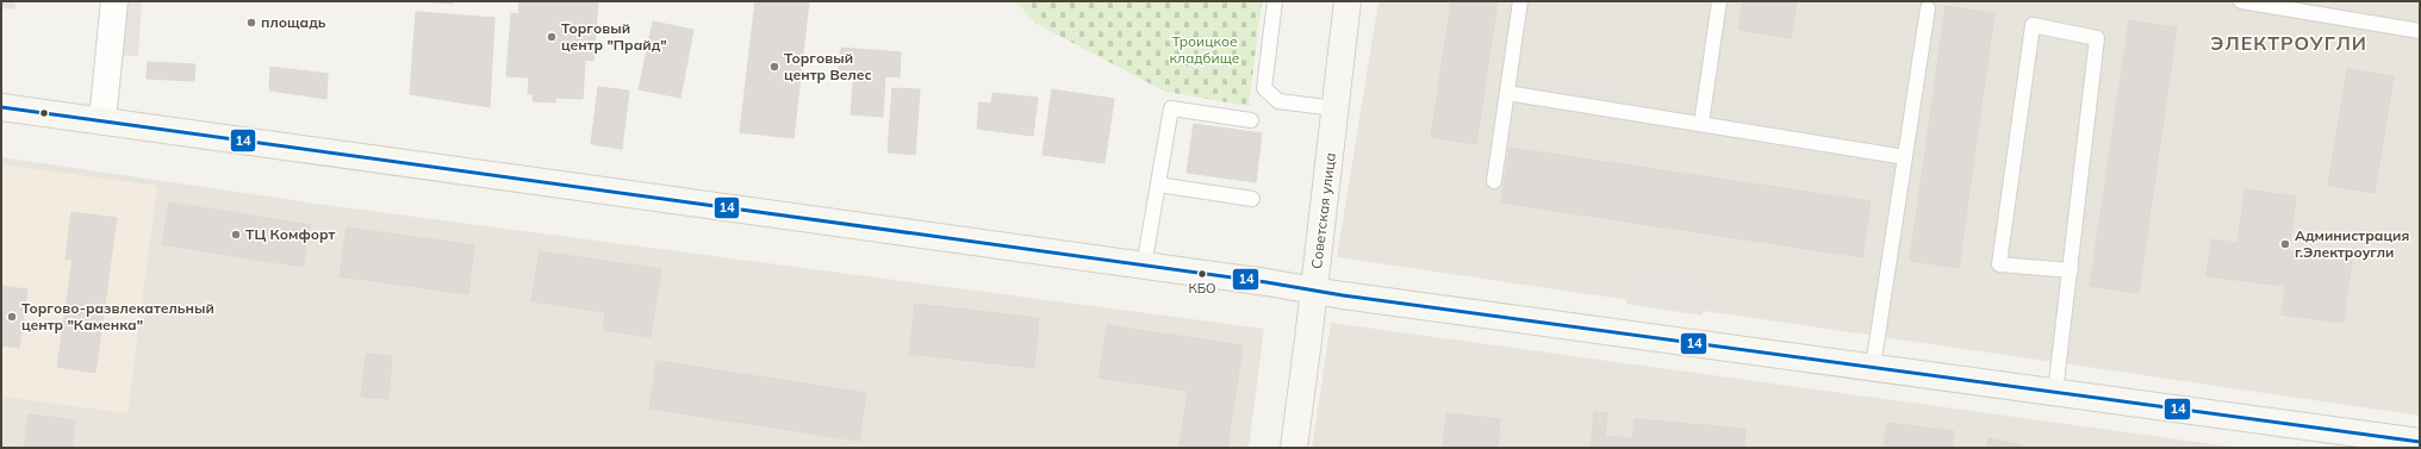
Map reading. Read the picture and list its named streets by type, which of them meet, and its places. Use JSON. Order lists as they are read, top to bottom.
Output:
{
  "streets": {
    "main road": ["Советская улица"]
  },
  "districts": ["ЭЛЕКТРОУГЛИ"],
  "parks": ["Троицкое кладбище"],
  "places": [
    "площадь",
    "Торговый центр \"Прайд\"",
    "Торговый центр Велес",
    "ТЦ Комфорт",
    "Администрация г.Электроугли",
    "КБО",
    "Торгово-развлекательный центр \"Каменка\""
  ],
  "lines": ["transit line 14"]
}
